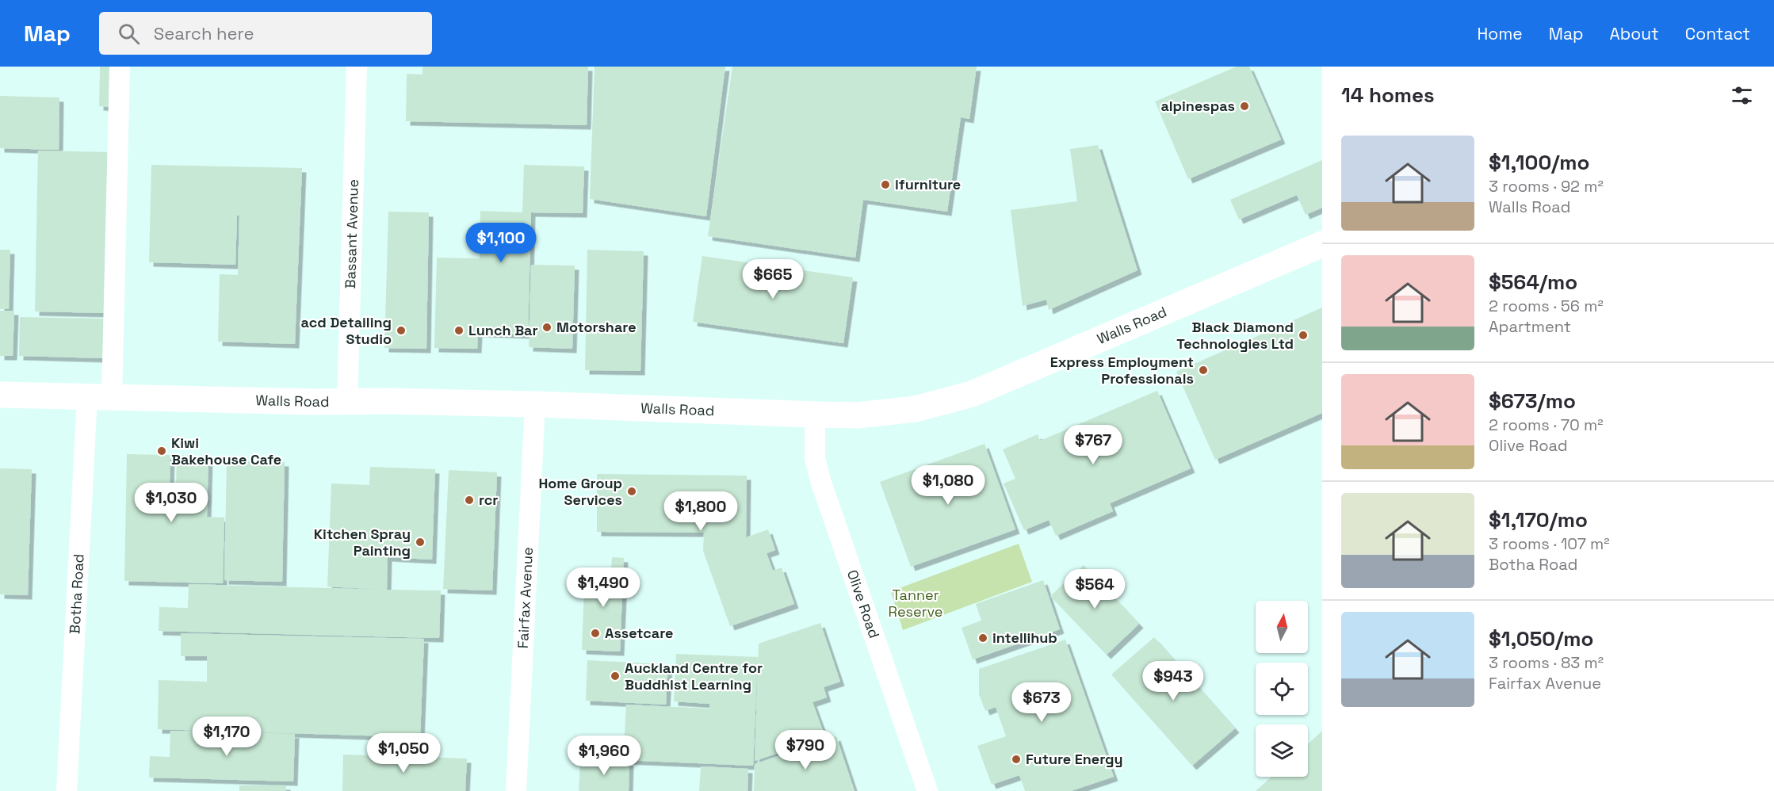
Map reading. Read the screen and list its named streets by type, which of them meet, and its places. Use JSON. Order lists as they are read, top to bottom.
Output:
{
  "streets": {
    "main road": ["Walls Road"],
    "street": [
      "Bassant Avenue",
      "Botha Road",
      "Fairfax Avenue",
      "Olive Road"
    ]
  },
  "crossings": [
    ["Bassant Avenue", "Walls Road"],
    ["Walls Road", "Botha Road"],
    ["Walls Road", "Fairfax Avenue"],
    ["Walls Road", "Olive Road"]
  ],
  "parks": ["Tanner Reserve"],
  "places": [
    "alpinespas",
    "ifurniture",
    "Motorshare",
    "acd Detailing Studio",
    "Lunch Bar",
    "Black Diamond Technologies Ltd",
    "Express Employment Professionals",
    "Kiwi Bakehouse Cafe",
    "Home Group Services",
    "rcr",
    "Kitchen Spray Painting",
    "Assetcare",
    "intellihub",
    "Auckland Centre for Buddhist Learning",
    "Future Energy"
  ],
  "north": "top",
  "page": {
    "header": "Map",
    "search": "Search here",
    "nav": [
      "Home",
      "Map",
      "About",
      "Contact"
    ],
    "heading": "14 homes",
    "list": [
      {
        "name": "$1,100/mo",
        "note": "3 rooms · 92 m² · Walls Road"
      },
      {
        "name": "$564/mo",
        "note": "2 rooms · 56 m² · Apartment"
      },
      {
        "name": "$673/mo",
        "note": "2 rooms · 70 m² · Olive Road"
      },
      {
        "name": "$1,170/mo",
        "note": "3 rooms · 107 m² · Botha Road"
      },
      {
        "name": "$1,050/mo",
        "note": "3 rooms · 83 m² · Fairfax Avenue"
      }
    ],
    "price": [
      "$1,100",
      "$665",
      "$767",
      "$1,080",
      "$1,030",
      "$1,800",
      "$1,490",
      "$564",
      "$943",
      "$673",
      "$1,170",
      "$790",
      "$1,050",
      "$1,960"
    ]
  }
}
